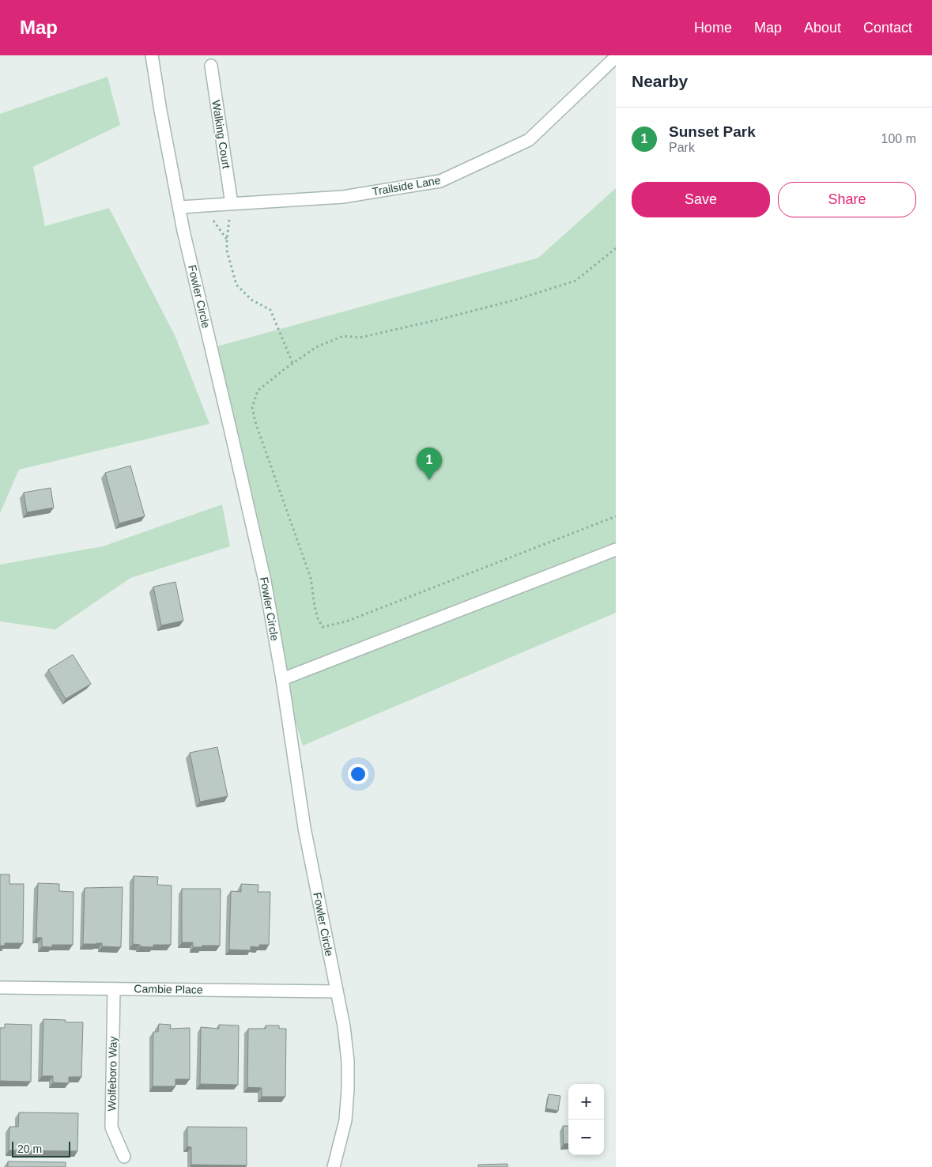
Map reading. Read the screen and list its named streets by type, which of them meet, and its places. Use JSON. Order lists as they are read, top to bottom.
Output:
{
  "streets": {
    "street": [
      "Walking Court",
      "Trailside Lane",
      "Fowler Circle",
      "Cambie Place",
      "Wolfeboro Way"
    ]
  },
  "crossings": [
    ["Walking Court", "Trailside Lane"],
    ["Trailside Lane", "Fowler Circle"],
    ["Fowler Circle", "Cambie Place"],
    ["Cambie Place", "Wolfeboro Way"]
  ],
  "scale_bar": "20 m",
  "page": {
    "header": "Map",
    "nav": [
      "Home",
      "Map",
      "About",
      "Contact"
    ],
    "heading": "Nearby",
    "list": [
      {
        "mark": "1",
        "name": "Sunset Park",
        "note": "Park",
        "value": "100 m"
      }
    ],
    "buttons": ["Save", "Share"],
    "pins": "1",
    "map_buttons": ["+", "−"],
    "scale": "20 m"
  }
}
